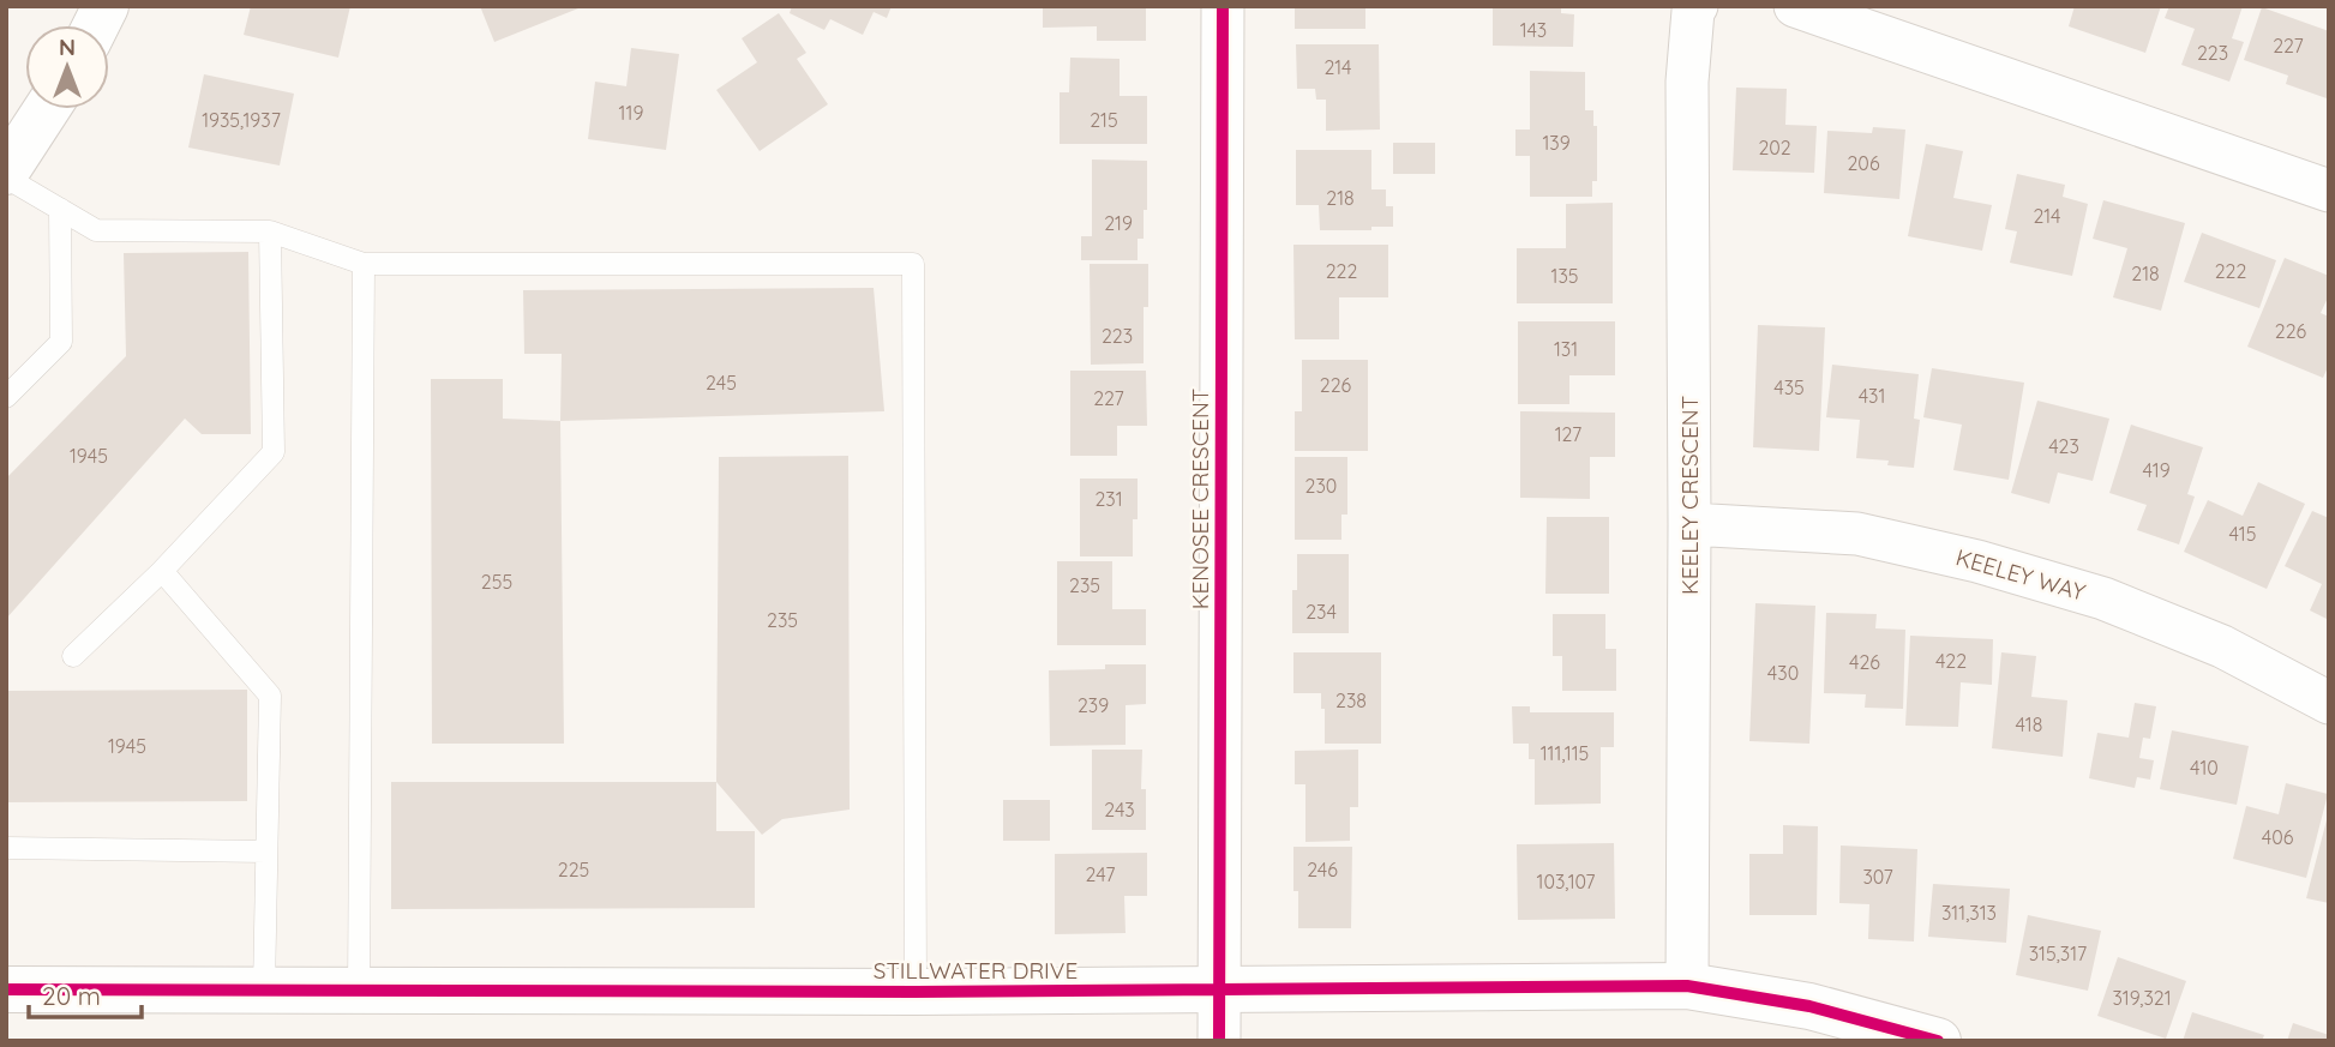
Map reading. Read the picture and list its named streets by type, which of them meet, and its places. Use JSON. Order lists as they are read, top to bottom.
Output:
{
  "streets": {
    "street": [
      "KEELEY CRESCENT",
      "KENOSEE CRESCENT",
      "KEELEY WAY",
      "STILLWATER DRIVE"
    ]
  },
  "crossings": [
    ["KEELEY CRESCENT", "KEELEY WAY"],
    ["KEELEY CRESCENT", "STILLWATER DRIVE"],
    ["KENOSEE CRESCENT", "STILLWATER DRIVE"]
  ],
  "house_numbers": [
    "143",
    "227",
    "223",
    "214",
    "119",
    "1935,1937",
    "215",
    "139",
    "202",
    "206",
    "218",
    "214",
    "219",
    "222",
    "222",
    "218",
    "135",
    "226",
    "223",
    "131",
    "245",
    "226",
    "435",
    "431",
    "227",
    "127",
    "423",
    "1945",
    "419",
    "230",
    "231",
    "415",
    "255",
    "235",
    "234",
    "235",
    "422",
    "426",
    "430",
    "238",
    "239",
    "418",
    "1945",
    "111,115",
    "410",
    "243",
    "406",
    "225",
    "246",
    "247",
    "307",
    "103,107",
    "311,313",
    "315,317",
    "319,321"
  ],
  "scale_bar": "20 m",
  "north": "top"
}
